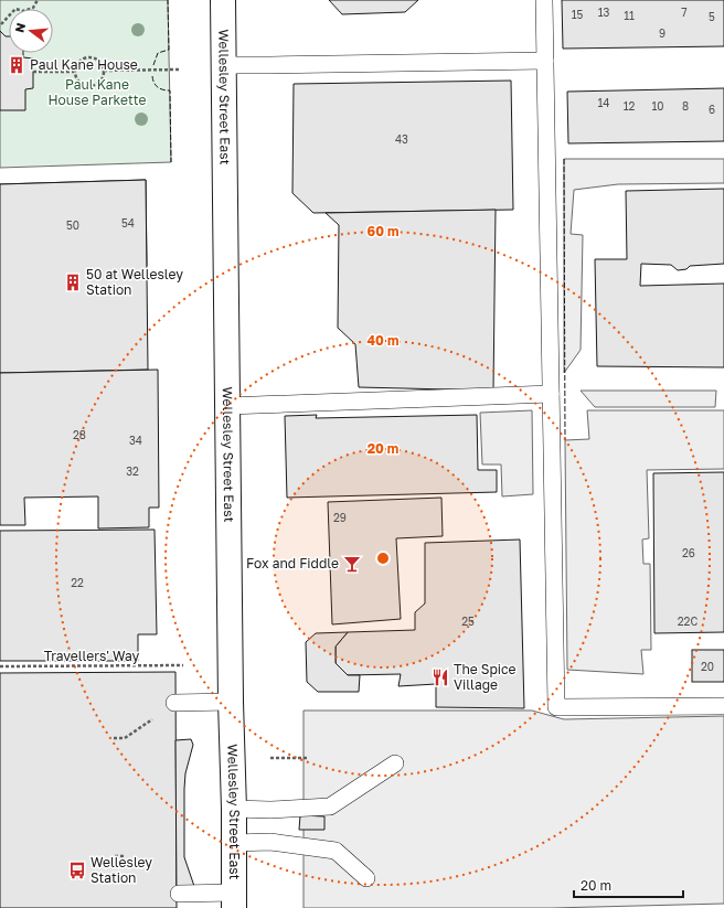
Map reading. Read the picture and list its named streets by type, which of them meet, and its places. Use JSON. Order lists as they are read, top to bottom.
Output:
{
  "streets": {
    "street": ["Wellesley Street East"],
    "path": ["Travellers' Way"]
  },
  "parks": ["Paul Kane House Parkette"],
  "places": {
    "building": ["Paul Kane House", "50 at Wellesley Station"],
    "bar": ["Fox and Fiddle"],
    "restaurant": ["The Spice Village"],
    "bus stop": ["Wellesley Station"]
  },
  "house_numbers": [
    "13",
    "7",
    "15",
    "11",
    "5",
    "9",
    "14",
    "12",
    "10",
    "8",
    "6",
    "43",
    "54",
    "50",
    "28",
    "34",
    "32",
    "29",
    "26",
    "22",
    "25",
    "22C",
    "20"
  ],
  "scale_bar": "20 m",
  "north": "left",
  "rings": ["60 m", "40 m", "20 m"]
}
